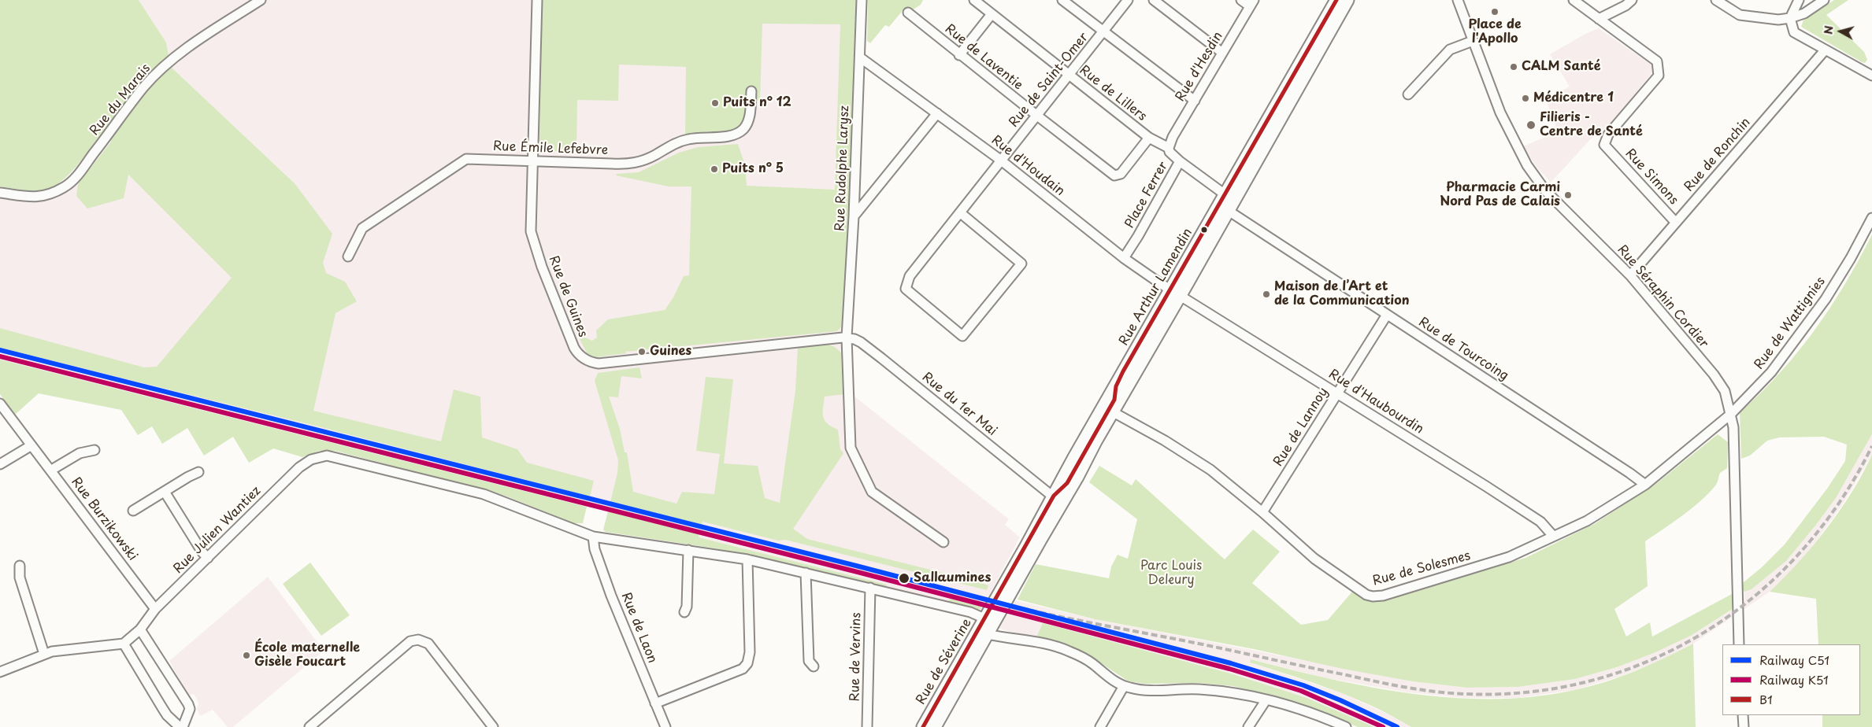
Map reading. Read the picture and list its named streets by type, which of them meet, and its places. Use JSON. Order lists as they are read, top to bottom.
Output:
{
  "streets": {
    "main road": ["Rue Arthur Lamendin", "Rue de Séverine"],
    "street": [
      "Rue de Laventie",
      "Rue d'Hesdin",
      "Rue de Saint-Omer",
      "Rue de Lillers",
      "Rue du Marais",
      "Rue Émile Lefebvre",
      "Rue de Ronchin",
      "Rue d'Houdain",
      "Rue Rudolphe Larysz",
      "Rue Simons",
      "Place Ferrer",
      "Rue de Guines",
      "Rue Séraphin Cordier",
      "Rue de Wattignies",
      "Rue de Tourcoing",
      "Rue d'Haubourdin",
      "Rue du 1er Mai",
      "Rue de Lannoy",
      "Rue Burzikowski",
      "Rue Julien Wantiez",
      "Rue de Solesmes",
      "Rue de Laon",
      "Rue de Vervins"
    ]
  },
  "crossings": [
    ["Rue de Laventie", "Rue de Saint-Omer"],
    ["Rue de Laventie", "Rue de Lillers"],
    ["Rue d'Hesdin", "Rue de Lillers"],
    ["Rue de Saint-Omer", "Rue de Lillers"],
    ["Rue de Saint-Omer", "Rue d'Houdain"],
    ["Rue de Lillers", "Place Ferrer"],
    ["Rue Émile Lefebvre", "Rue de Guines"],
    ["Rue de Ronchin", "Rue Simons"],
    ["Rue de Ronchin", "Rue Séraphin Cordier"],
    ["Rue d'Houdain", "Rue Rudolphe Larysz"],
    ["Rue d'Houdain", "Place Ferrer"],
    ["Rue d'Houdain", "Rue Arthur Lamendin"],
    ["Rue d'Houdain", "Rue d'Haubourdin"],
    ["Rue Rudolphe Larysz", "Rue de Guines"],
    ["Rue Rudolphe Larysz", "Rue du 1er Mai"],
    ["Place Ferrer", "Rue Arthur Lamendin"],
    ["Place Ferrer", "Rue de Tourcoing"],
    ["Rue Arthur Lamendin", "Rue de Tourcoing"],
    ["Rue Arthur Lamendin", "Rue d'Haubourdin"],
    ["Rue Arthur Lamendin", "Rue du 1er Mai"],
    ["Rue Arthur Lamendin", "Rue de Solesmes"],
    ["Rue Arthur Lamendin", "Rue de Séverine"],
    ["Rue de Guines", "Rue du 1er Mai"],
    ["Rue Séraphin Cordier", "Rue de Wattignies"],
    ["Rue de Wattignies", "Rue de Solesmes"],
    ["Rue de Tourcoing", "Rue de Lannoy"],
    ["Rue de Tourcoing", "Rue de Solesmes"],
    ["Rue d'Haubourdin", "Rue de Lannoy"],
    ["Rue d'Haubourdin", "Rue de Solesmes"],
    ["Rue de Lannoy", "Rue de Solesmes"],
    ["Rue Burzikowski", "Rue Julien Wantiez"],
    ["Rue Julien Wantiez", "Rue de Laon"]
  ],
  "parks": ["Parc Louis Deleury"],
  "places": [
    "Place de l'Apollo",
    "CALM Santé",
    "Médicentre 1",
    "Puits n° 12",
    "Filieris - Centre de Santé",
    "Puits n° 5",
    "Pharmacie Carmi Nord Pas de Calais",
    "Maison de l’Art et de la Communication",
    "Guines",
    "Sallaumines",
    "École maternelle Gisèle Foucart"
  ],
  "lines": ["transit line B1", "rail line C51", "rail line K51"],
  "legend": ["Railway C51", "Railway K51", "B1"],
  "north": "left"
}
